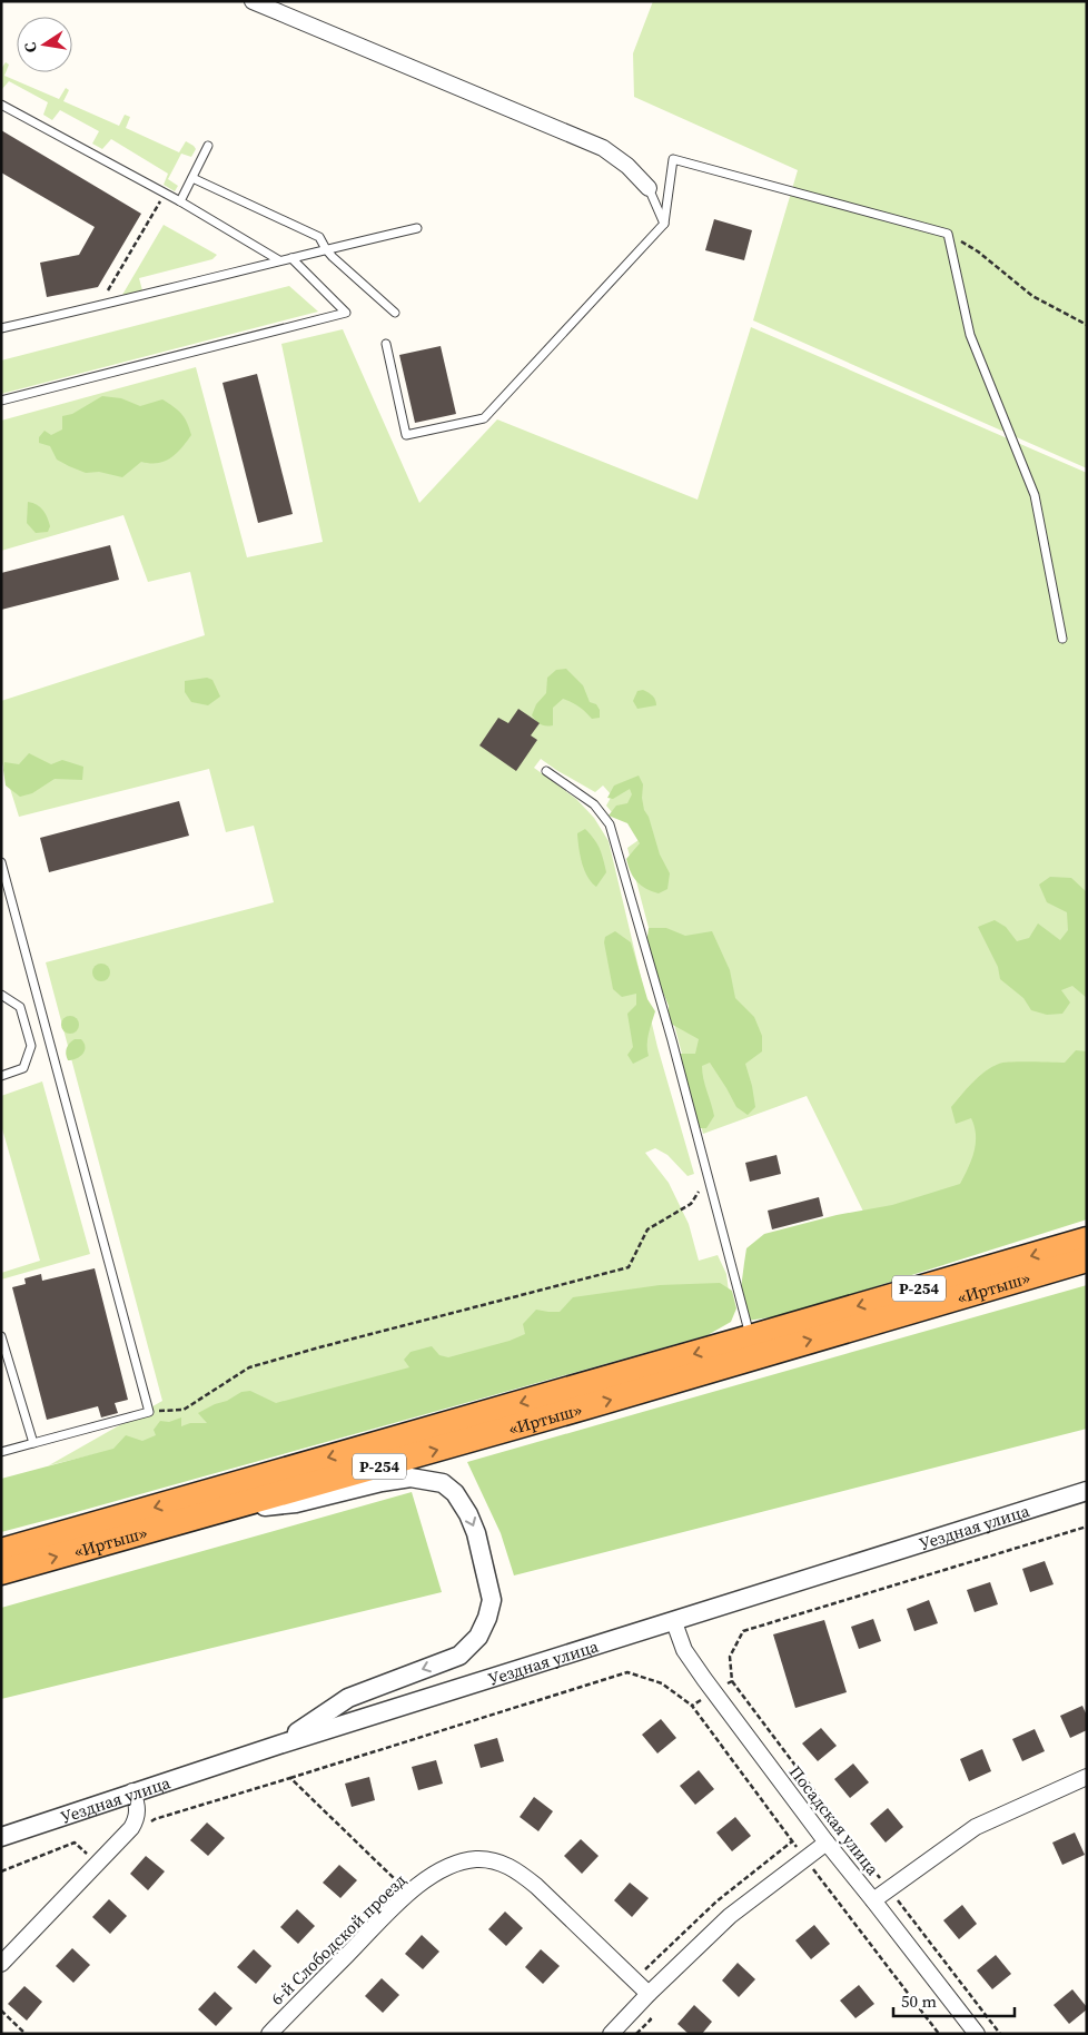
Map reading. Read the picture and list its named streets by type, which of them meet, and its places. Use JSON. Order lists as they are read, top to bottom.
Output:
{
  "streets": {
    "highway": ["«Иртыш»", "Р-254"],
    "street": ["Уездная улица", "Посадская улица", "6-й Слободской проезд"]
  },
  "crossings": [
    ["Уездная улица", "Посадская улица"]
  ],
  "scale_bar": "50 m",
  "north": "left"
}
